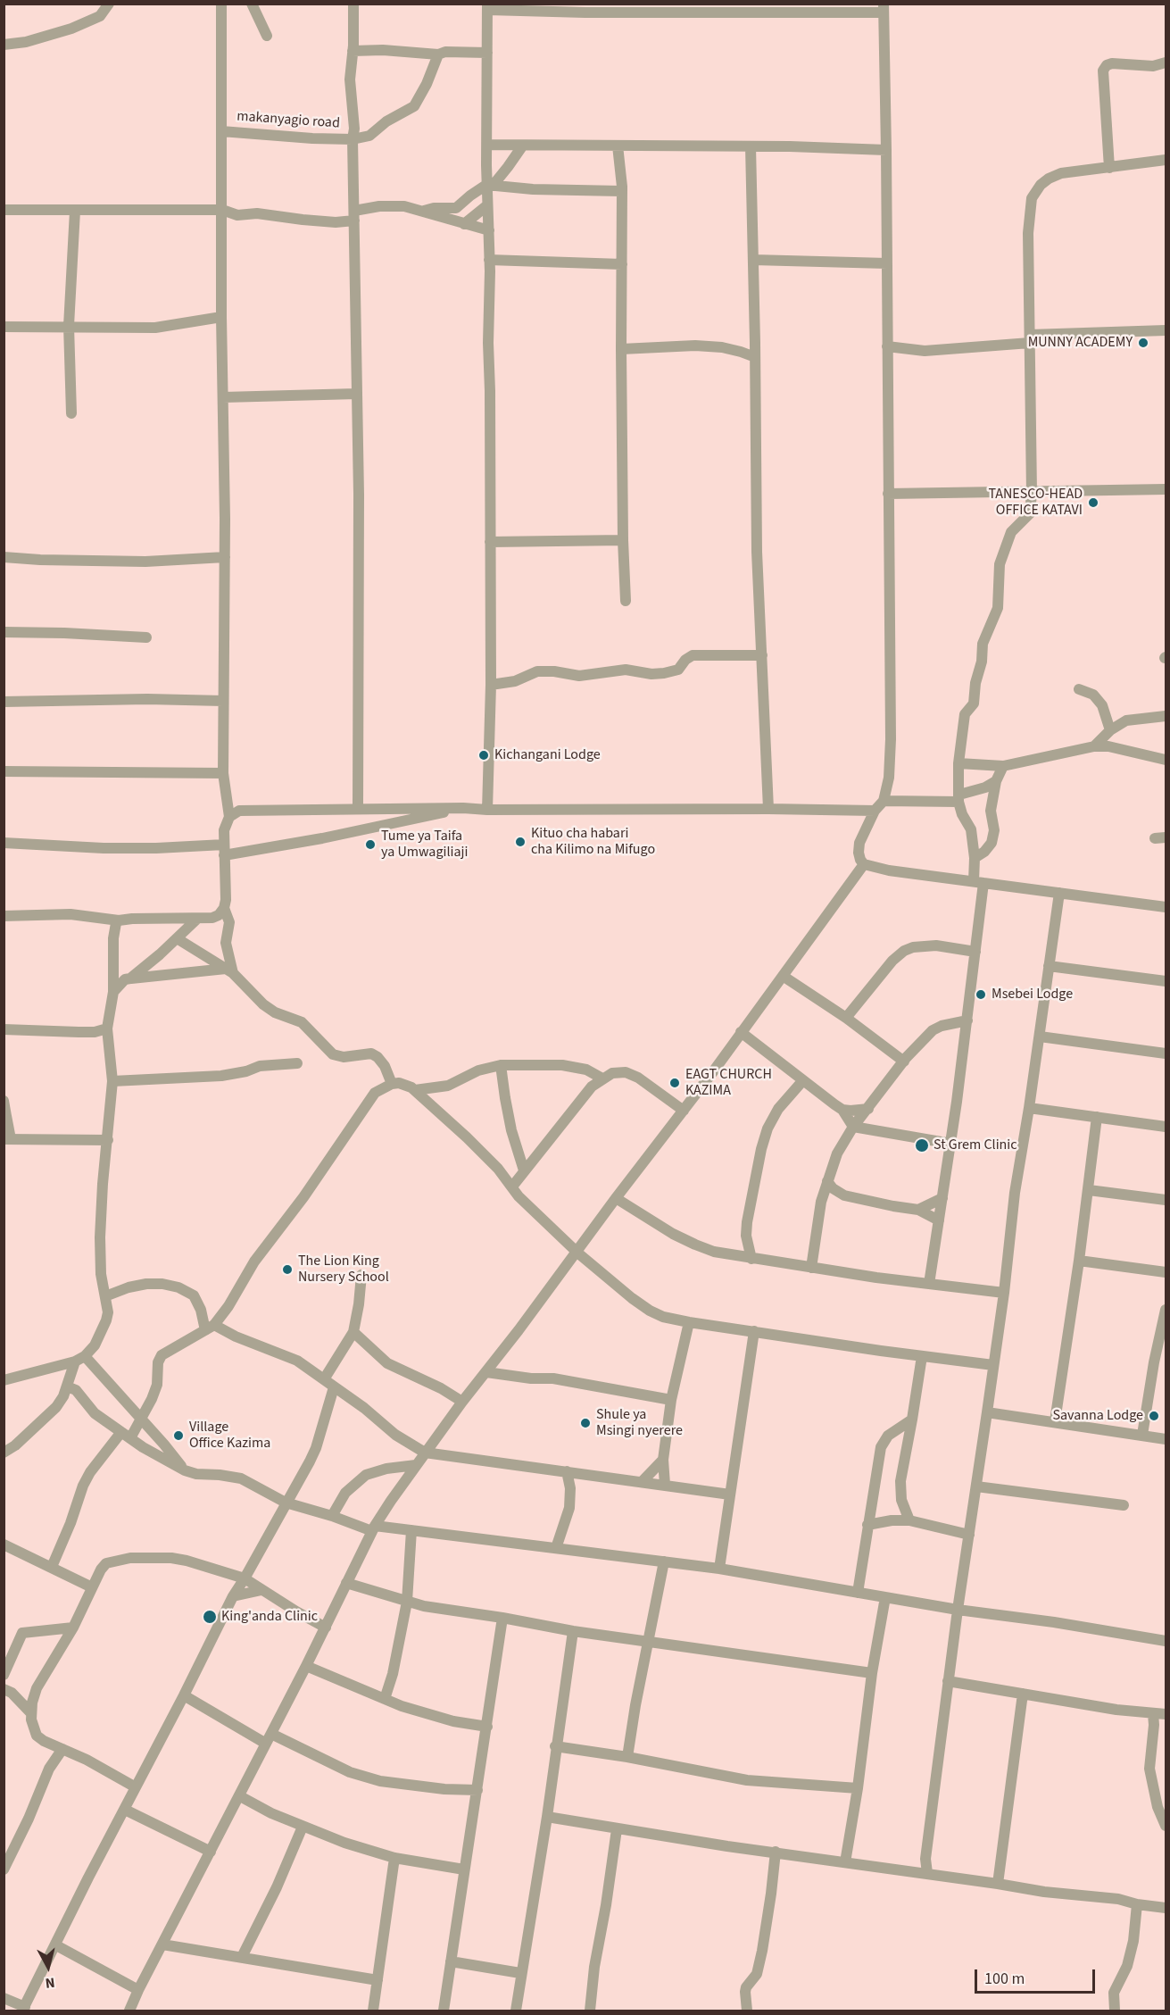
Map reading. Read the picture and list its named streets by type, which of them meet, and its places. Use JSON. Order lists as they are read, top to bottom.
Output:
{
  "streets": {
    "street": ["makanyagio road"]
  },
  "places": [
    "MUNNY ACADEMY",
    "TANESCO-HEAD OFFICE KATAVI",
    "Kichangani Lodge",
    "Kituo cha habari cha Kilimo na Mifugo",
    "Tume ya Taifa ya Umwagiliaji",
    "Msebei Lodge",
    "EAGT CHURCH KAZIMA",
    "St Grem Clinic",
    "The Lion King Nursery School",
    "Savanna Lodge",
    "Shule ya Msingi nyerere",
    "Village Office Kazima",
    "King'anda Clinic"
  ],
  "scale_bar": "100 m",
  "north": "bottom"
}
